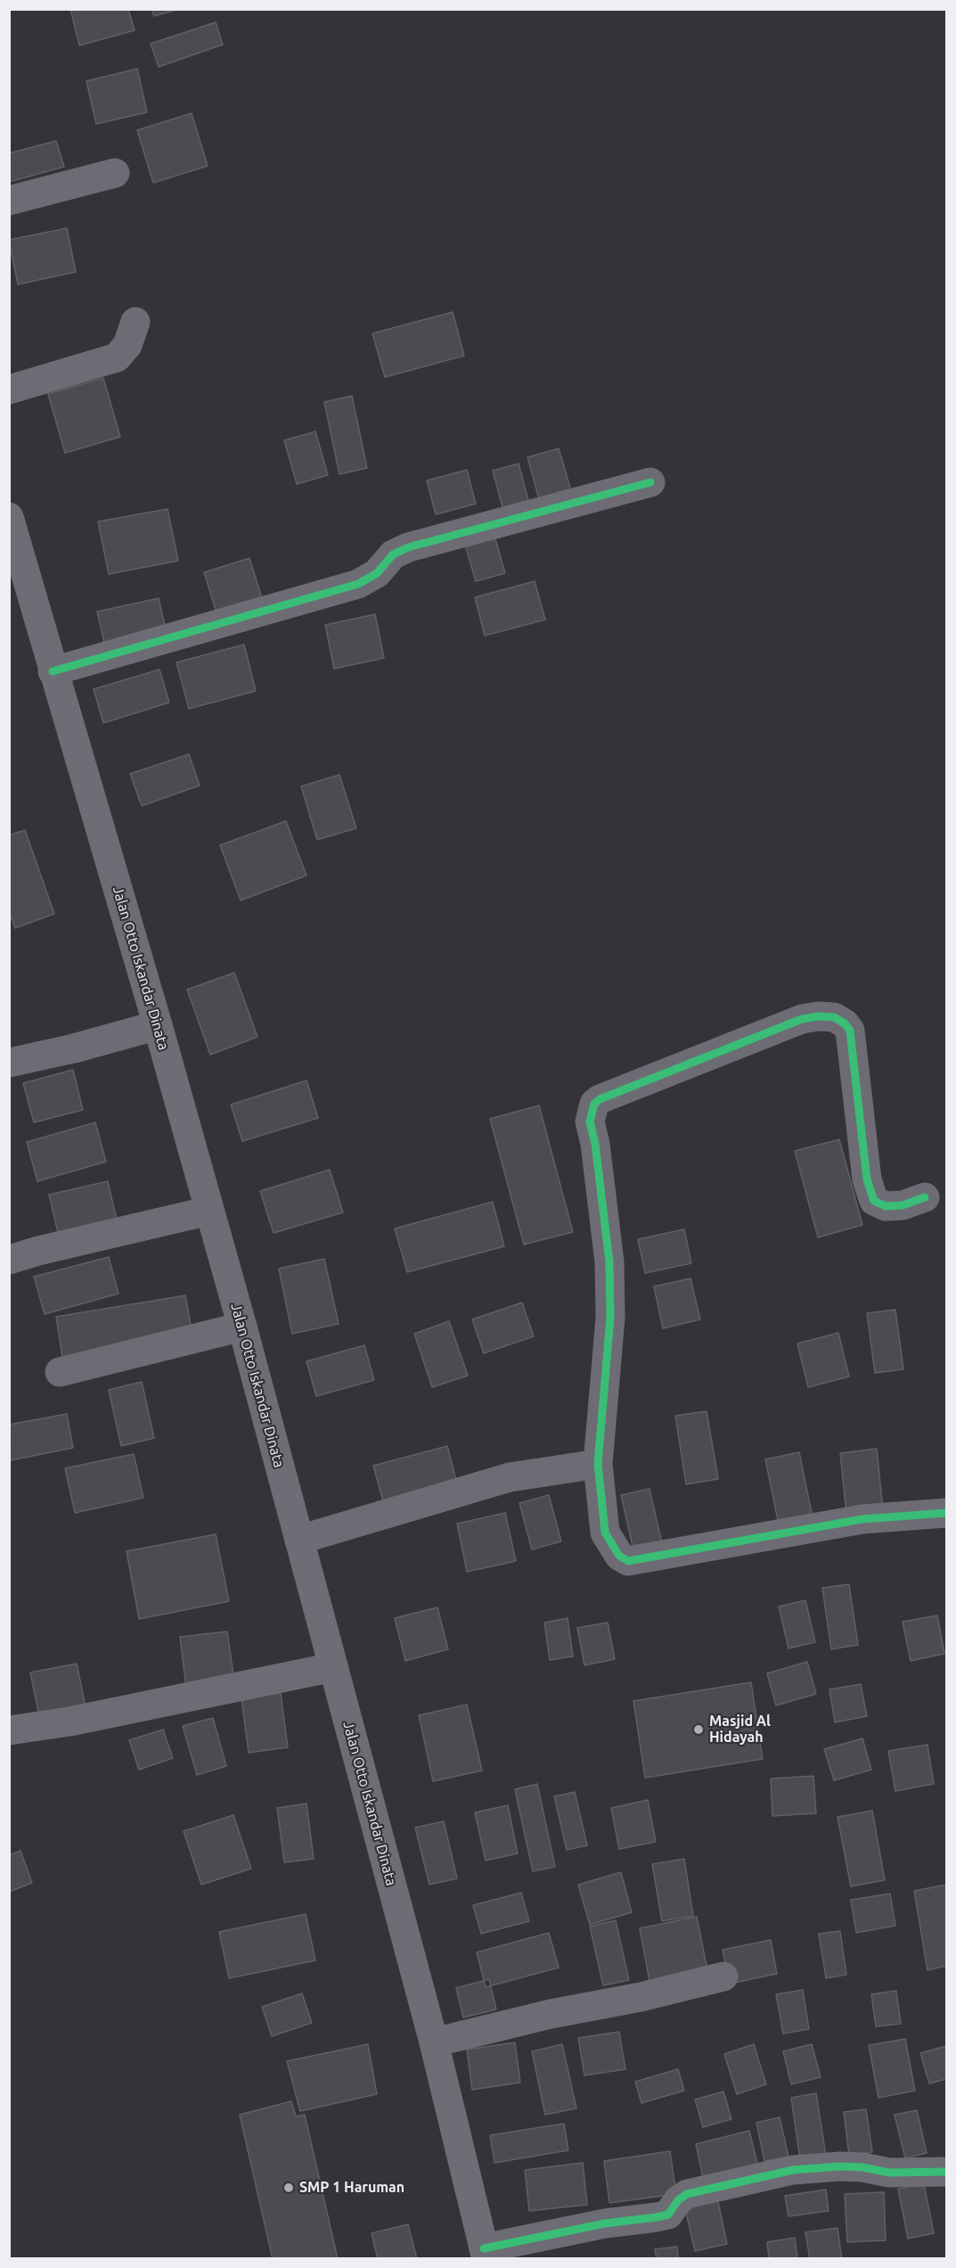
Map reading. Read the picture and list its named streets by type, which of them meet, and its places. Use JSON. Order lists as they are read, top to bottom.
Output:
{
  "streets": {
    "main road": ["Jalan Otto Iskandar Dinata"]
  },
  "places": ["Masjid Al Hidayah", "SMP 1 Haruman"]
}
